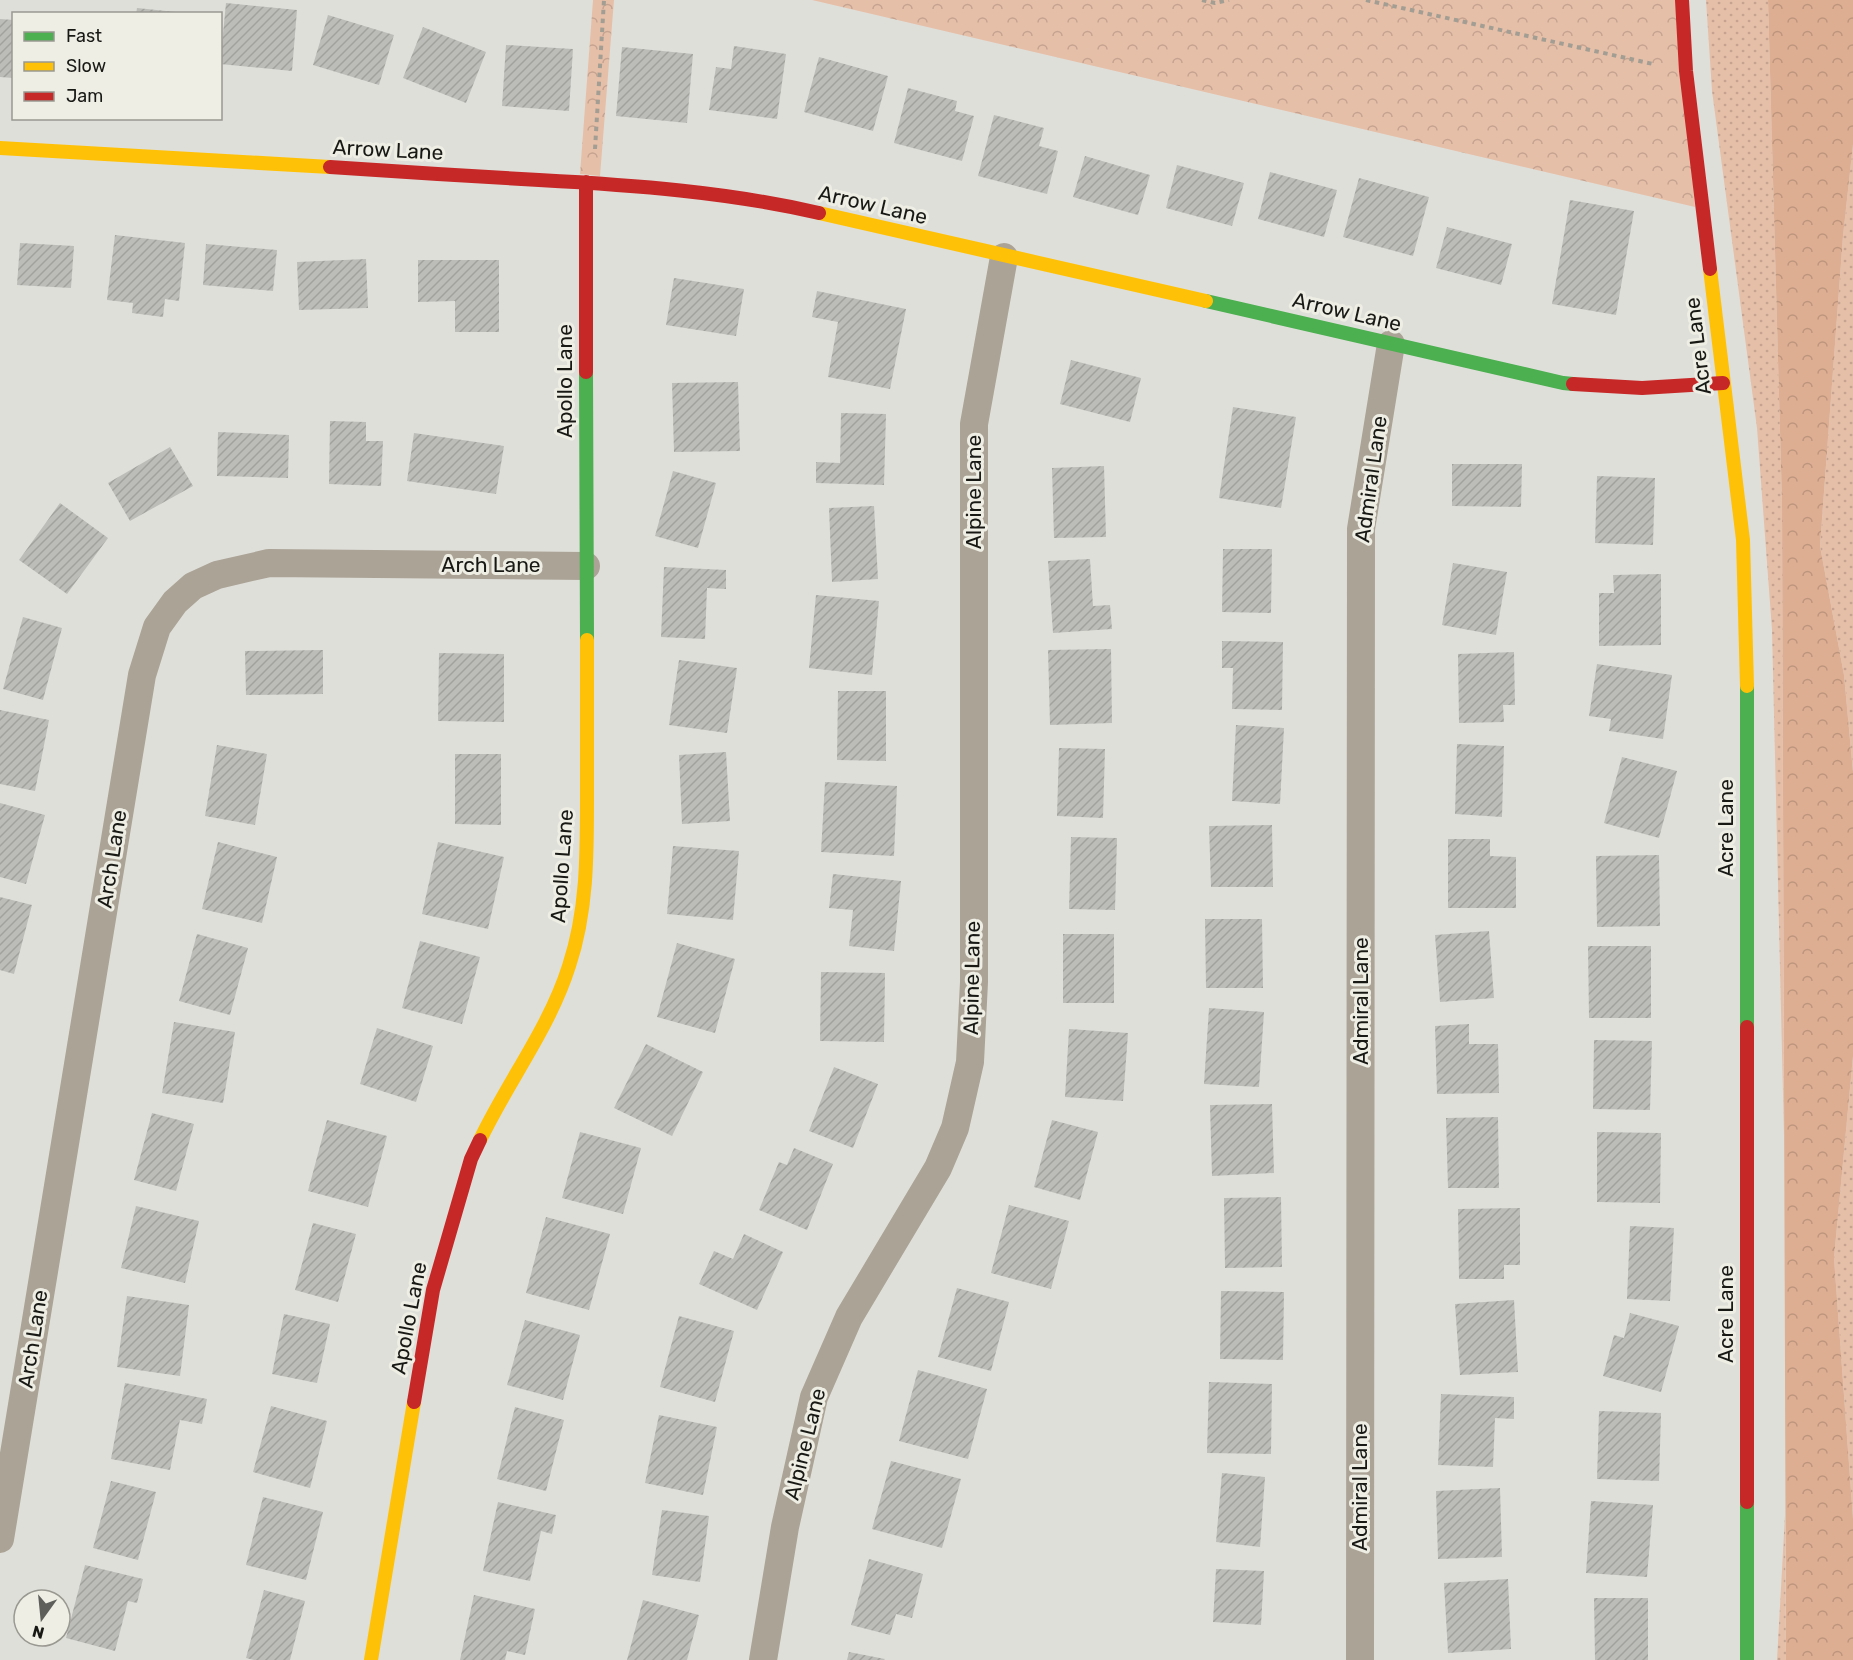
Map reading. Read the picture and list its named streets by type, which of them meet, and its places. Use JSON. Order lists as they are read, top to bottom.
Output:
{
  "streets": {
    "street": [
      "Arrow Lane",
      "Acre Lane",
      "Apollo Lane",
      "Admiral Lane",
      "Alpine Lane",
      "Arch Lane"
    ]
  },
  "crossings": [
    ["Arrow Lane", "Acre Lane"],
    ["Arrow Lane", "Apollo Lane"],
    ["Arrow Lane", "Admiral Lane"],
    ["Arrow Lane", "Alpine Lane"],
    ["Apollo Lane", "Arch Lane"]
  ],
  "legend": ["Fast", "Slow", "Jam"],
  "north": "bottom"
}
